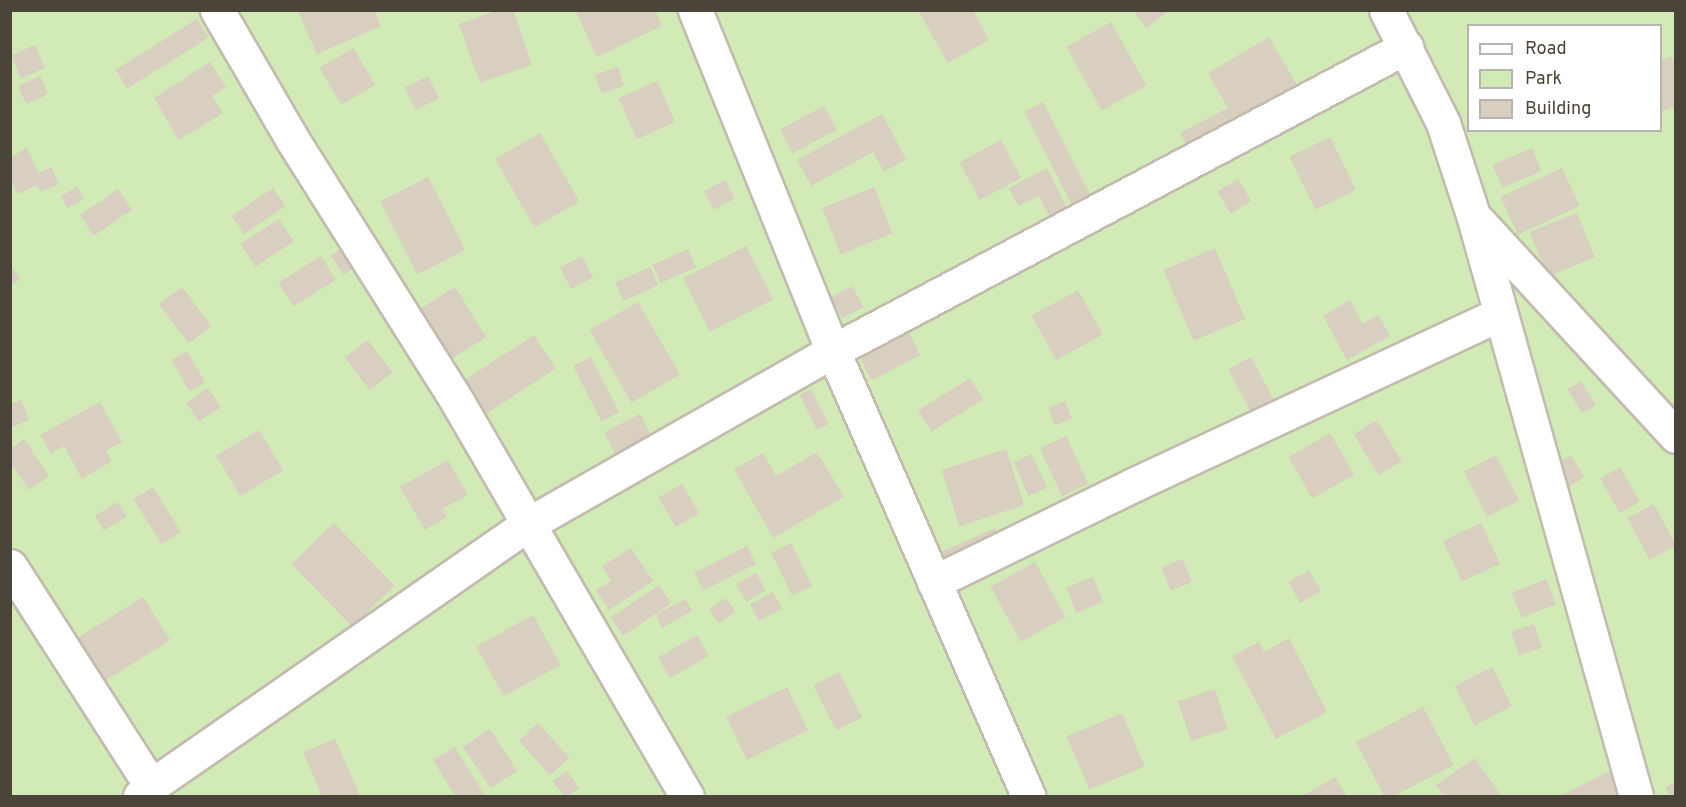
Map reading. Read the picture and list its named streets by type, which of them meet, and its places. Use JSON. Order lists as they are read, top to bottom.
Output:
{
  "legend": ["Road", "Park", "Building"]
}
